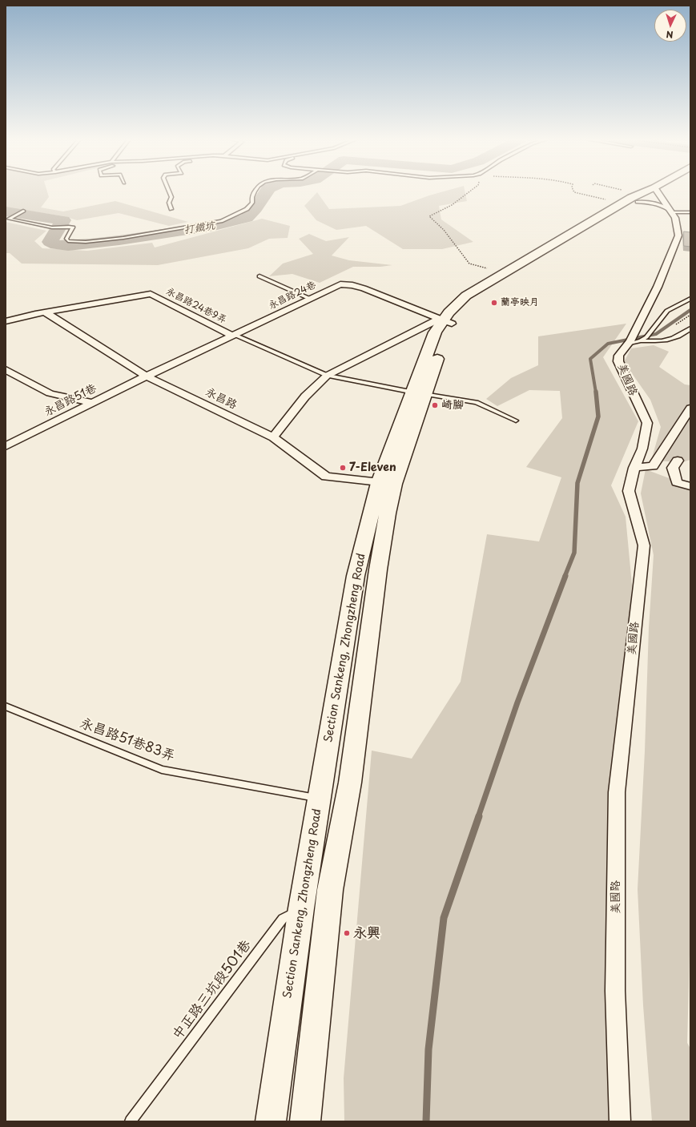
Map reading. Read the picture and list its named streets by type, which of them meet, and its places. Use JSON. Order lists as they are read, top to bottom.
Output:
{
  "streets": {
    "main road": ["Section Sankeng, Zhongzheng Road"],
    "street": [
      "永昌路24巷",
      "永昌路24巷9弄",
      "美國路",
      "永昌路",
      "永昌路51巷"
    ],
    "lane": ["永昌路51巷83弄", "中正路三坑段501巷"]
  },
  "crossings": [
    ["永昌路24巷", "永昌路24巷9弄"],
    ["永昌路24巷", "永昌路"],
    ["永昌路24巷", "永昌路51巷"],
    ["永昌路24巷", "Section Sankeng, Zhongzheng Road"],
    ["永昌路24巷9弄", "永昌路"],
    ["美國路", "Section Sankeng, Zhongzheng Road"],
    ["永昌路", "永昌路51巷"],
    ["永昌路", "Section Sankeng, Zhongzheng Road"],
    ["Section Sankeng, Zhongzheng Road", "永昌路51巷83弄"],
    ["Section Sankeng, Zhongzheng Road", "中正路三坑段501巷"]
  ],
  "water": ["打鐵坑"],
  "places": [
    "蘭亭映月",
    "崎腳",
    "7-Eleven",
    "永興"
  ],
  "north": "bottom"
}
